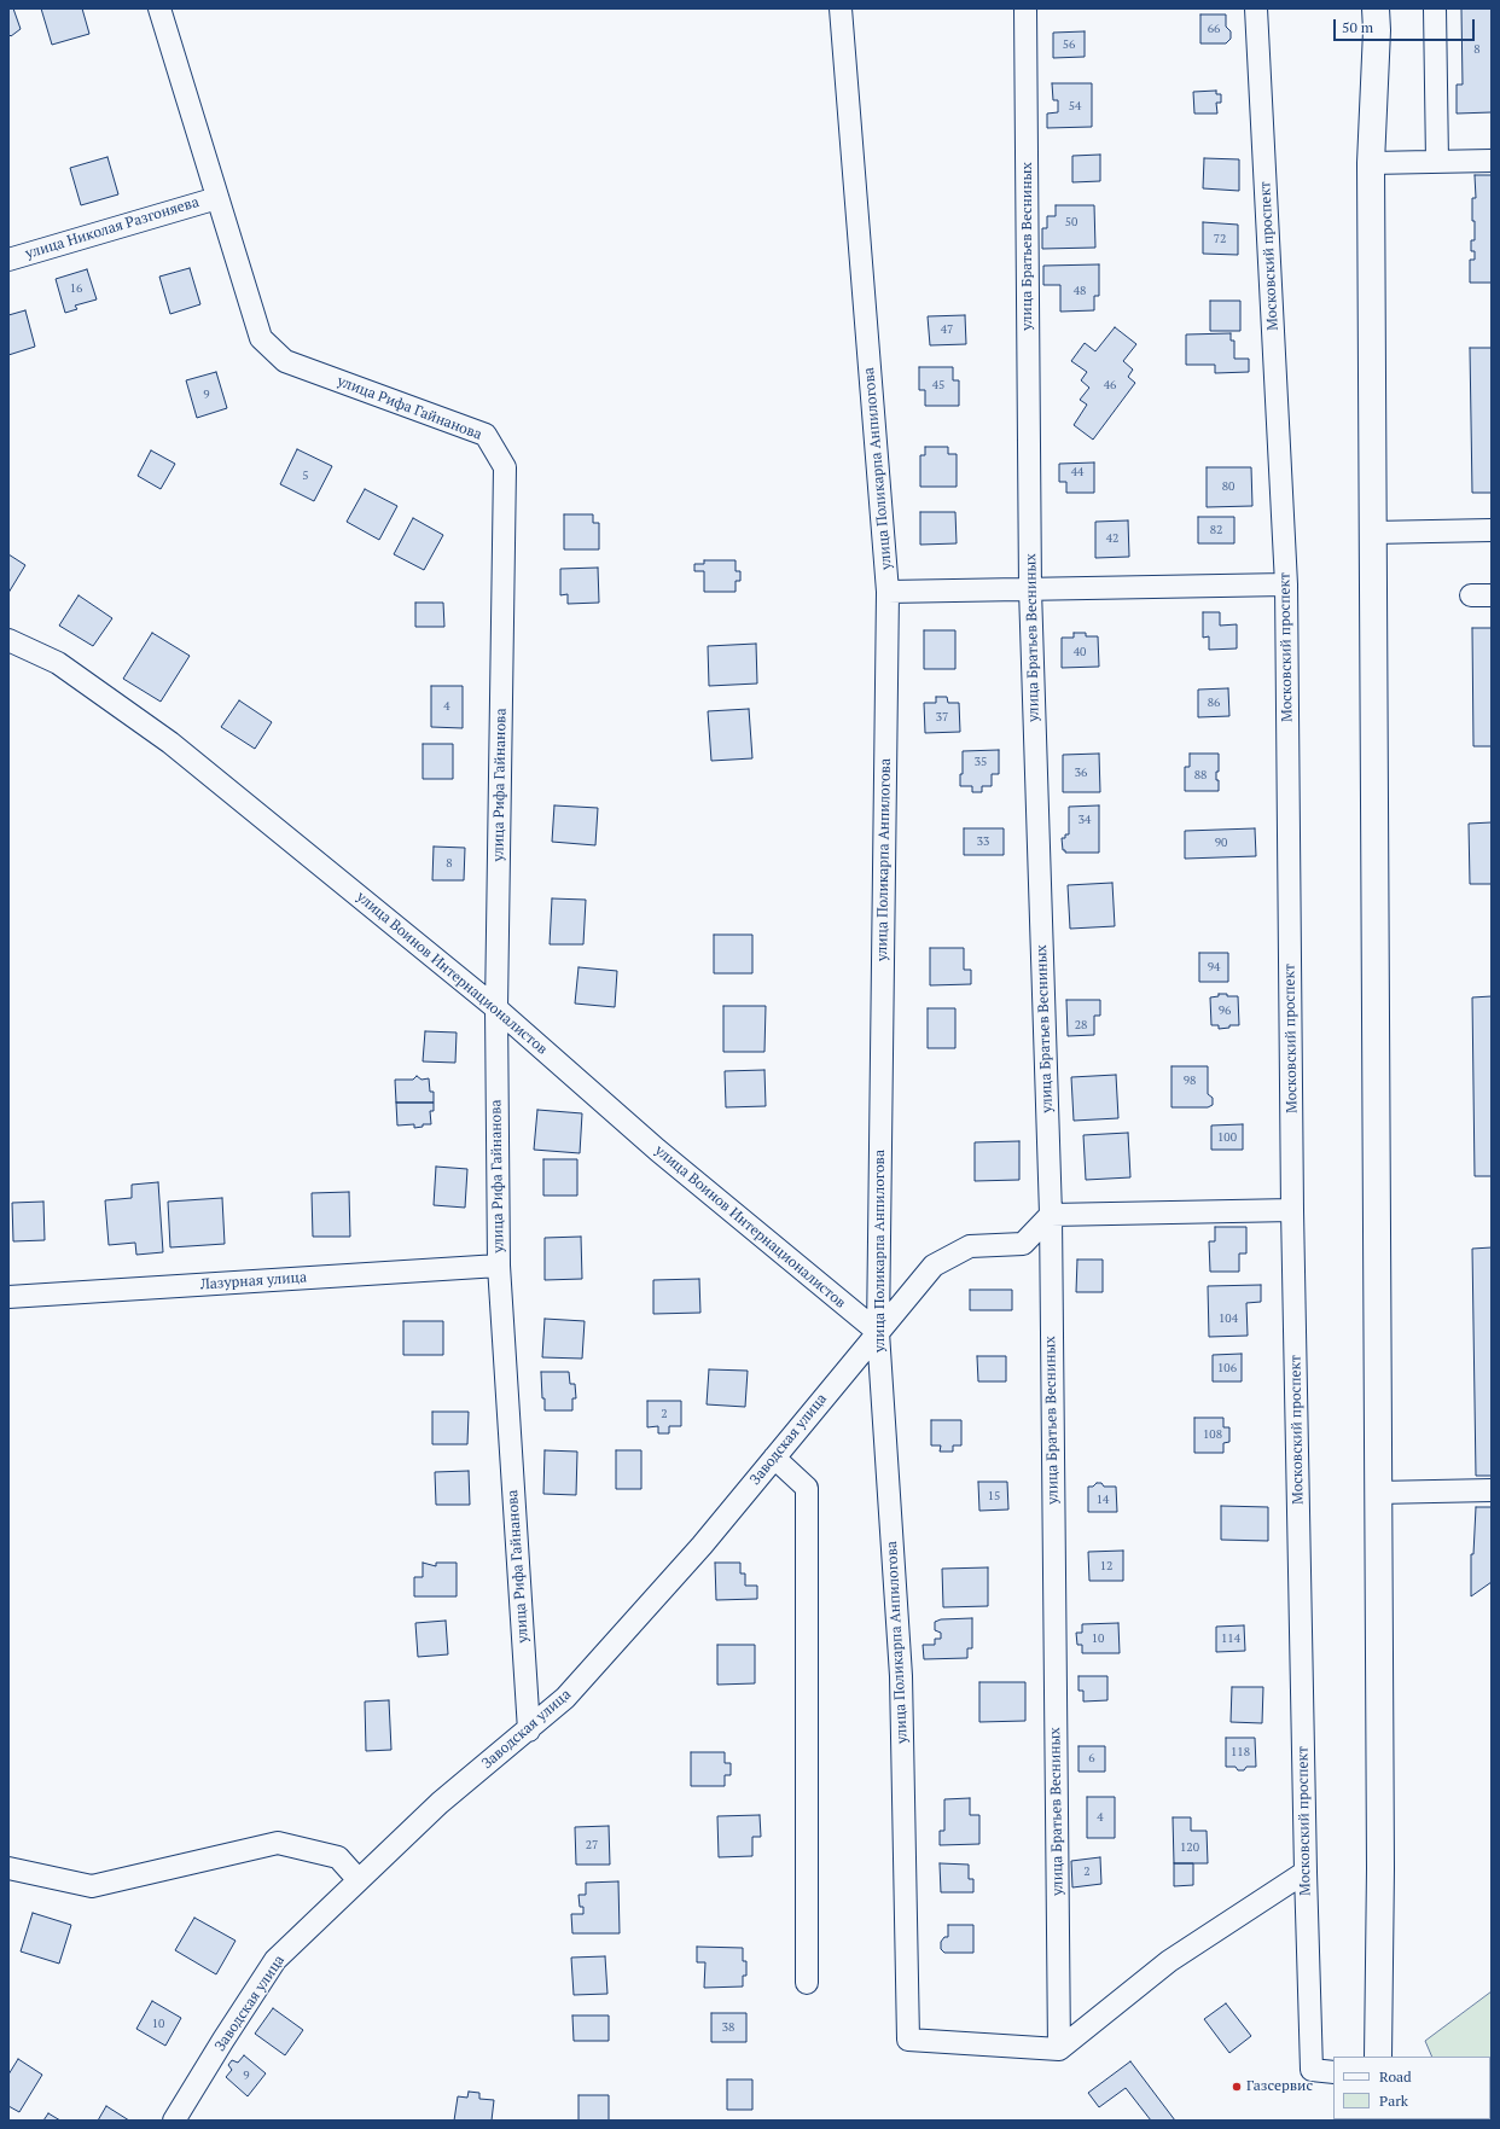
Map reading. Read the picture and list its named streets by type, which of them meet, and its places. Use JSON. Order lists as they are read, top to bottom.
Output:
{
  "streets": {
    "street": [
      "улица Николая Разгоняева",
      "улица Братьев Весниных",
      "Московский проспект",
      "улица Рифа Гайнанова",
      "улица Поликарпа Анпилогова",
      "улица Воинов Интернационалистов",
      "Лазурная улица",
      "Заводская улица"
    ]
  },
  "crossings": [
    ["улица Николая Разгоняева", "улица Рифа Гайнанова"],
    ["улица Братьев Весниных", "улица Поликарпа Анпилогова"],
    ["улица Братьев Весниных", "Заводская улица"],
    ["улица Рифа Гайнанова", "улица Воинов Интернационалистов"],
    ["улица Рифа Гайнанова", "Лазурная улица"],
    ["улица Рифа Гайнанова", "Заводская улица"],
    ["улица Поликарпа Анпилогова", "улица Воинов Интернационалистов"],
    ["улица Поликарпа Анпилогова", "Заводская улица"],
    ["улица Воинов Интернационалистов", "Заводская улица"]
  ],
  "places": ["Газсервис"],
  "house_numbers": [
    "66",
    "56",
    "8",
    "54",
    "50",
    "72",
    "16",
    "48",
    "47",
    "45",
    "46",
    "9",
    "44",
    "5",
    "80",
    "82",
    "42",
    "40",
    "86",
    "4",
    "37",
    "35",
    "36",
    "88",
    "34",
    "33",
    "90",
    "8",
    "94",
    "96",
    "28",
    "98",
    "100",
    "104",
    "106",
    "2",
    "108",
    "15",
    "14",
    "12",
    "10",
    "114",
    "118",
    "6",
    "4",
    "27",
    "120",
    "2",
    "10",
    "38",
    "9"
  ],
  "legend": ["Road", "Park"],
  "scale_bar": "50 m"
}
